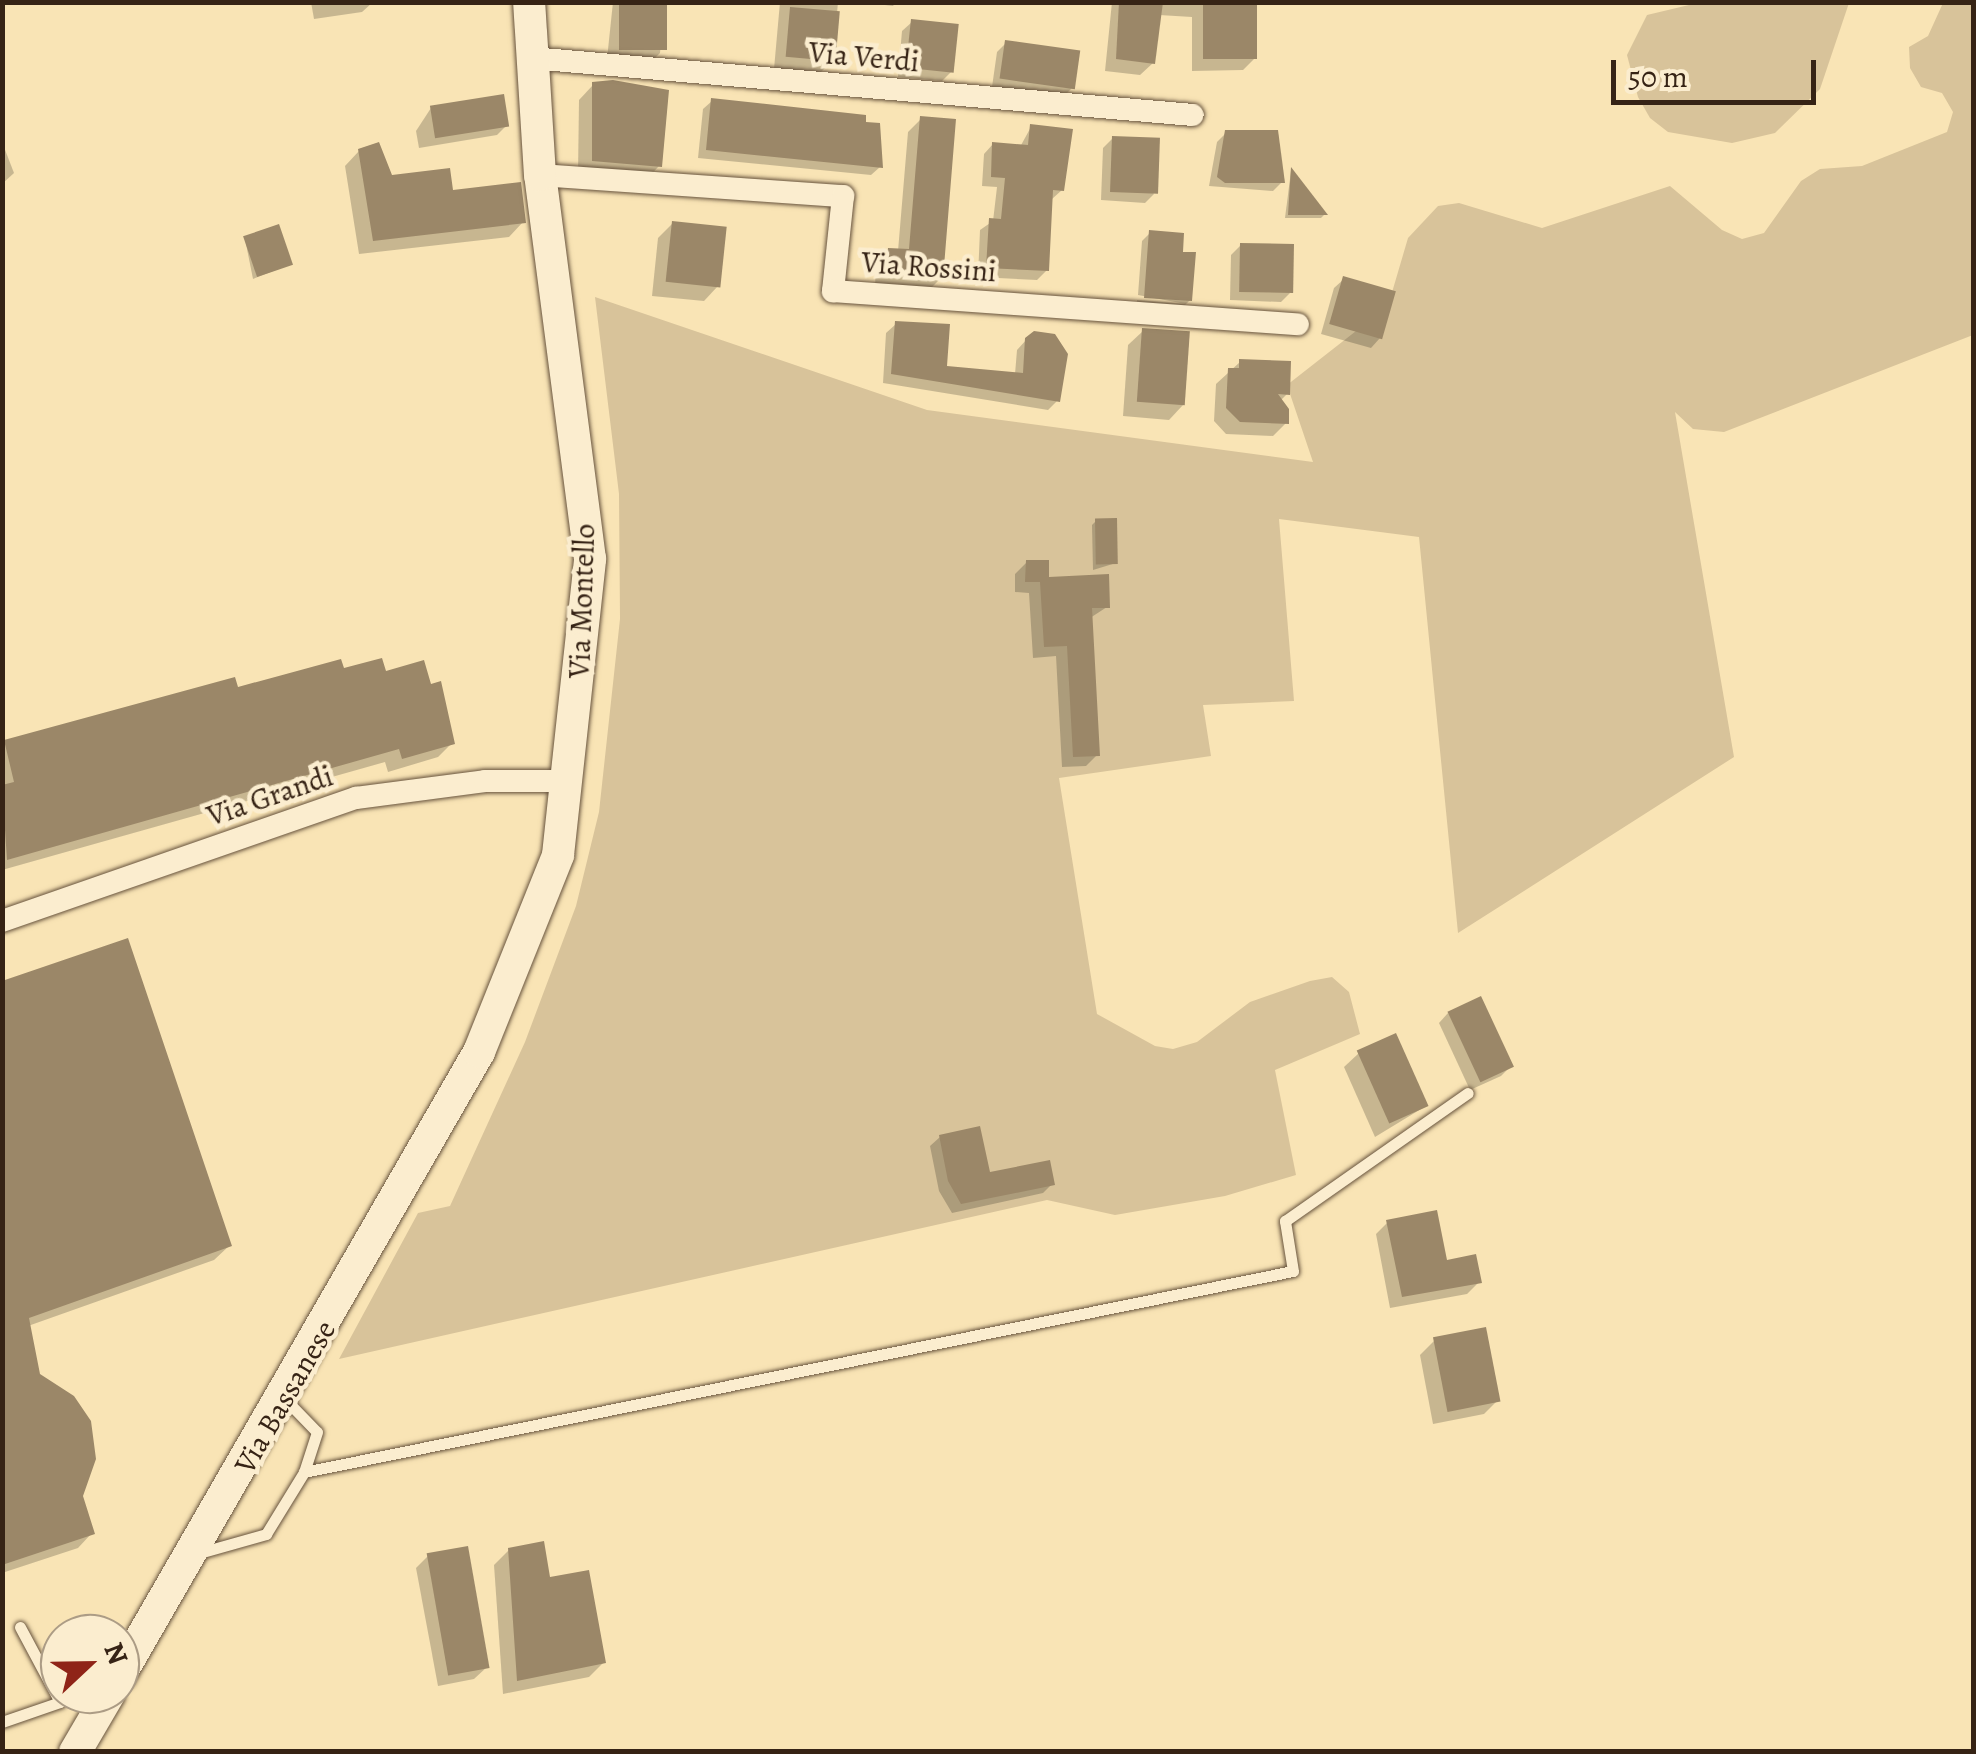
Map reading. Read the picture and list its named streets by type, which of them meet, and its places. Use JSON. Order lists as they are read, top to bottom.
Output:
{
  "streets": {
    "main road": ["Via Montello", "Via Bassanese"],
    "street": ["Via Verdi", "Via Rossini", "Via Grandi"]
  },
  "crossings": [
    ["Via Verdi", "Via Montello"],
    ["Via Rossini", "Via Montello"],
    ["Via Montello", "Via Grandi"],
    ["Via Montello", "Via Bassanese"]
  ],
  "scale_bar": "50 m",
  "north": "right"
}
